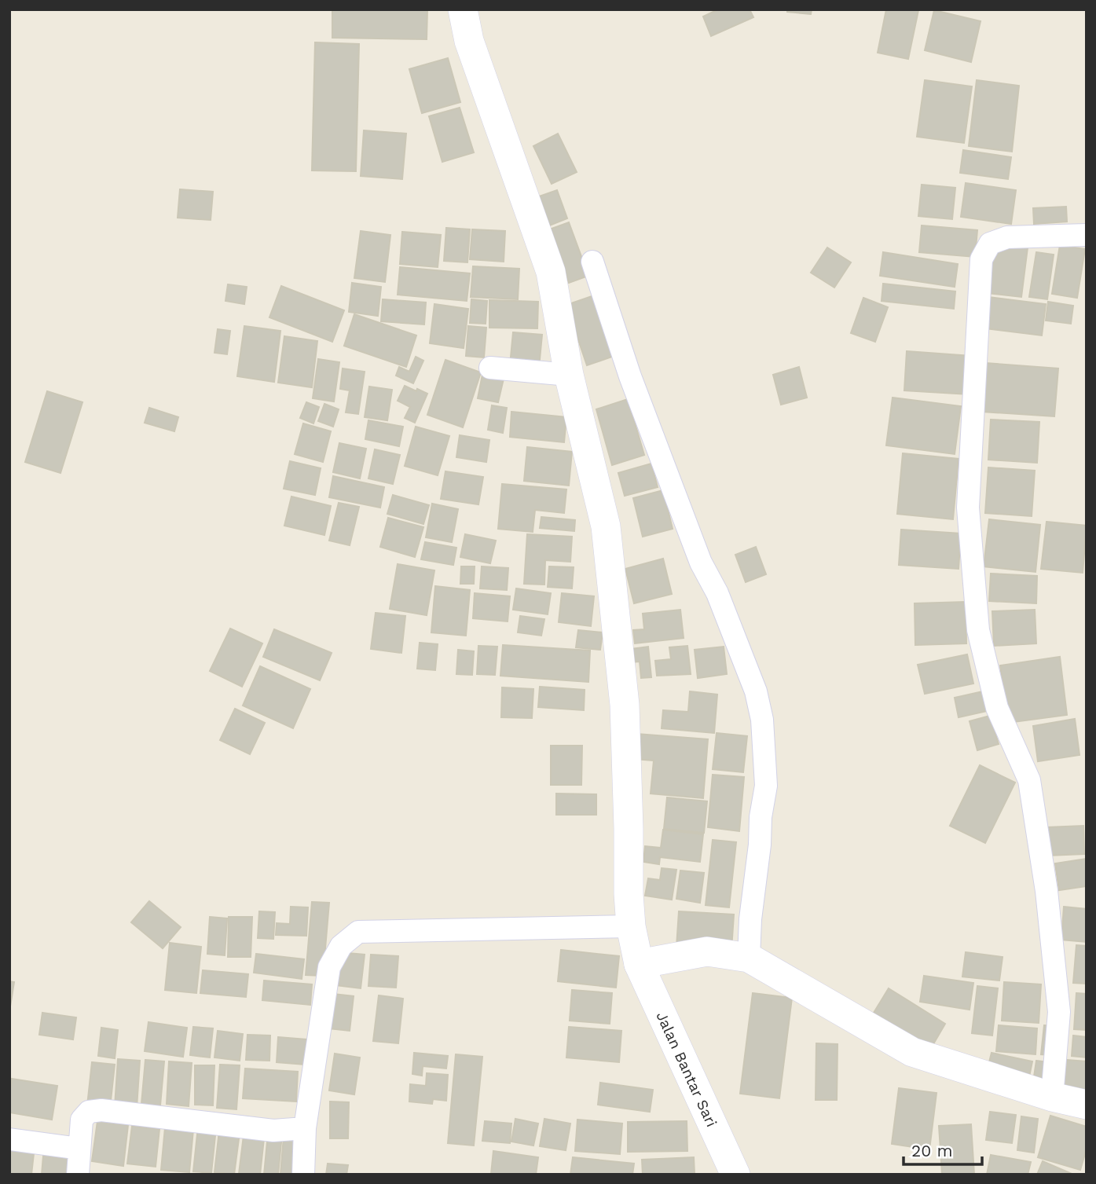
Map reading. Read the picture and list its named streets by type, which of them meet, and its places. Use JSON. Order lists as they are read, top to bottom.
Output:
{
  "streets": {
    "street": ["Jalan Bantar Sari"]
  },
  "scale_bar": "20 m"
}
